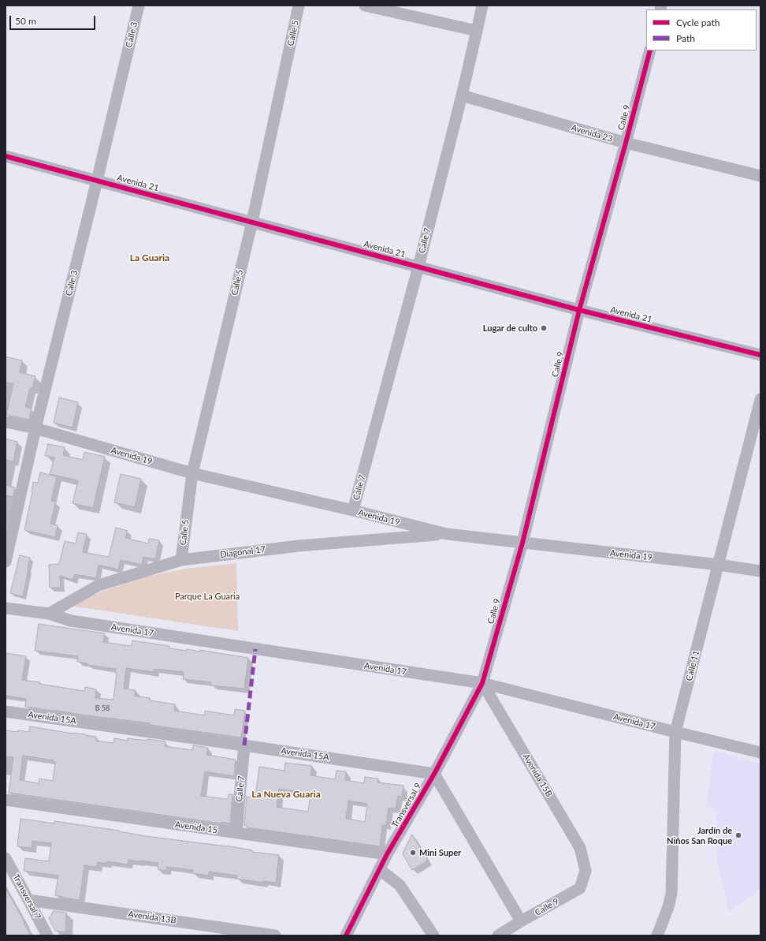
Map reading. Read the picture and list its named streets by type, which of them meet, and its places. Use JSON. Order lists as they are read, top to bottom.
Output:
{
  "streets": {
    "street": [
      "Calle 5",
      "Calle 3",
      "Calle 9",
      "Avenida 23",
      "Avenida 21",
      "Calle 7",
      "Avenida 19",
      "Diagonal 17",
      "Avenida 17",
      "Calle 11",
      "Avenida 15A",
      "Avenida 15B",
      "Transversal 9",
      "Avenida 15",
      "Transversal 7",
      "Avenida 13B"
    ]
  },
  "crossings": [
    ["Calle 5", "Avenida 21"],
    ["Calle 5", "Avenida 19"],
    ["Calle 5", "Diagonal 17"],
    ["Calle 3", "Avenida 21"],
    ["Calle 3", "Avenida 19"],
    ["Calle 9", "Avenida 23"],
    ["Calle 9", "Avenida 21"],
    ["Calle 9", "Avenida 19"],
    ["Calle 9", "Avenida 17"],
    ["Calle 9", "Avenida 15B"],
    ["Calle 9", "Transversal 9"],
    ["Avenida 23", "Calle 7"],
    ["Avenida 21", "Calle 7"],
    ["Calle 7", "Avenida 19"],
    ["Calle 7", "Avenida 15A"],
    ["Calle 7", "Avenida 15"],
    ["Avenida 19", "Diagonal 17"],
    ["Avenida 19", "Calle 11"],
    ["Diagonal 17", "Avenida 17"],
    ["Avenida 17", "Calle 11"],
    ["Avenida 17", "Avenida 15B"],
    ["Avenida 17", "Transversal 9"],
    ["Avenida 15A", "Transversal 9"],
    ["Avenida 15B", "Transversal 9"],
    ["Transversal 9", "Avenida 15"],
    ["Transversal 7", "Avenida 13B"]
  ],
  "districts": ["La Guaria", "La Nueva Guaria"],
  "parks": ["Parque La Guaria"],
  "places": ["Lugar de culto", "Jardín de Niños San Roque", "Mini Super"],
  "house_numbers": ["B 58"],
  "legend": ["Cycle path", "Path"],
  "scale_bar": "50 m"
}
